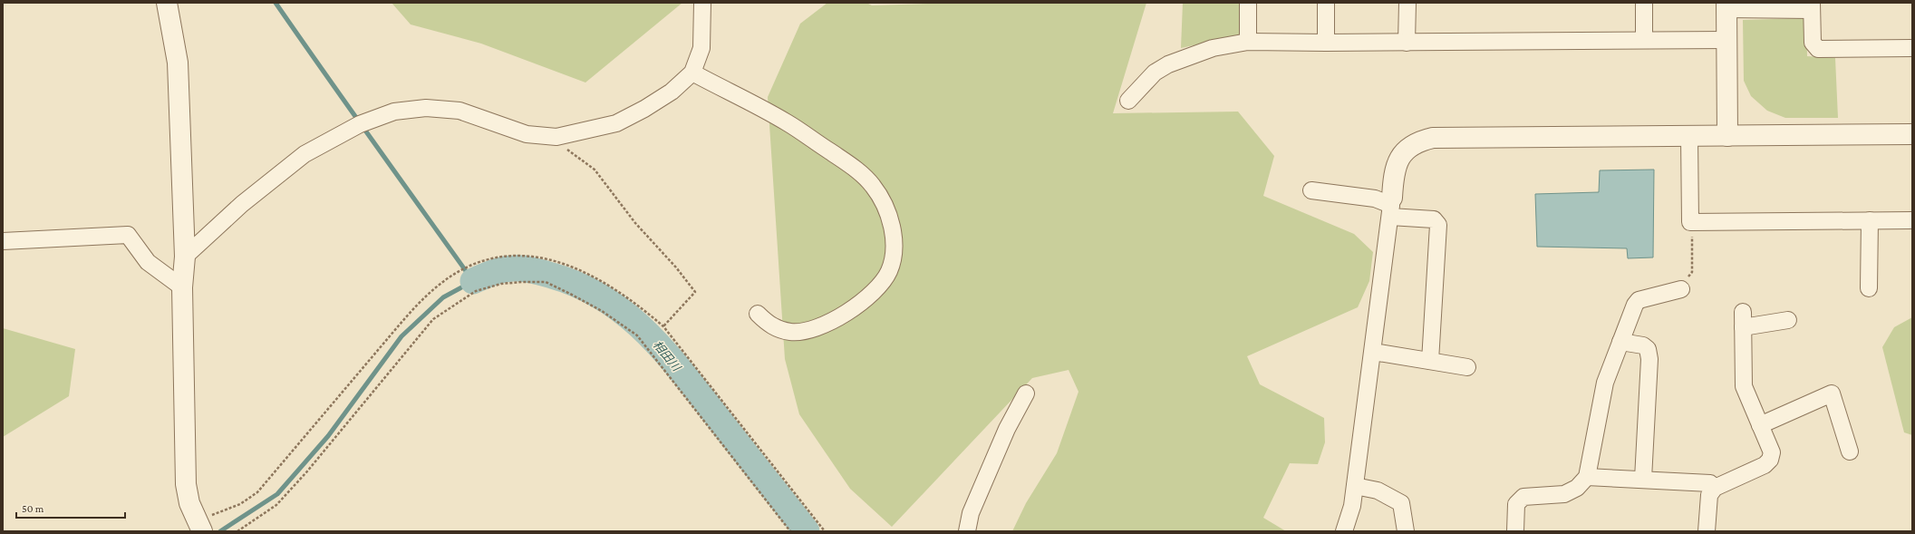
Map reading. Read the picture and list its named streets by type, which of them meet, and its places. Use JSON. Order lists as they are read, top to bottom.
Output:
{
  "water": ["相田川"],
  "scale_bar": "50 m"
}
